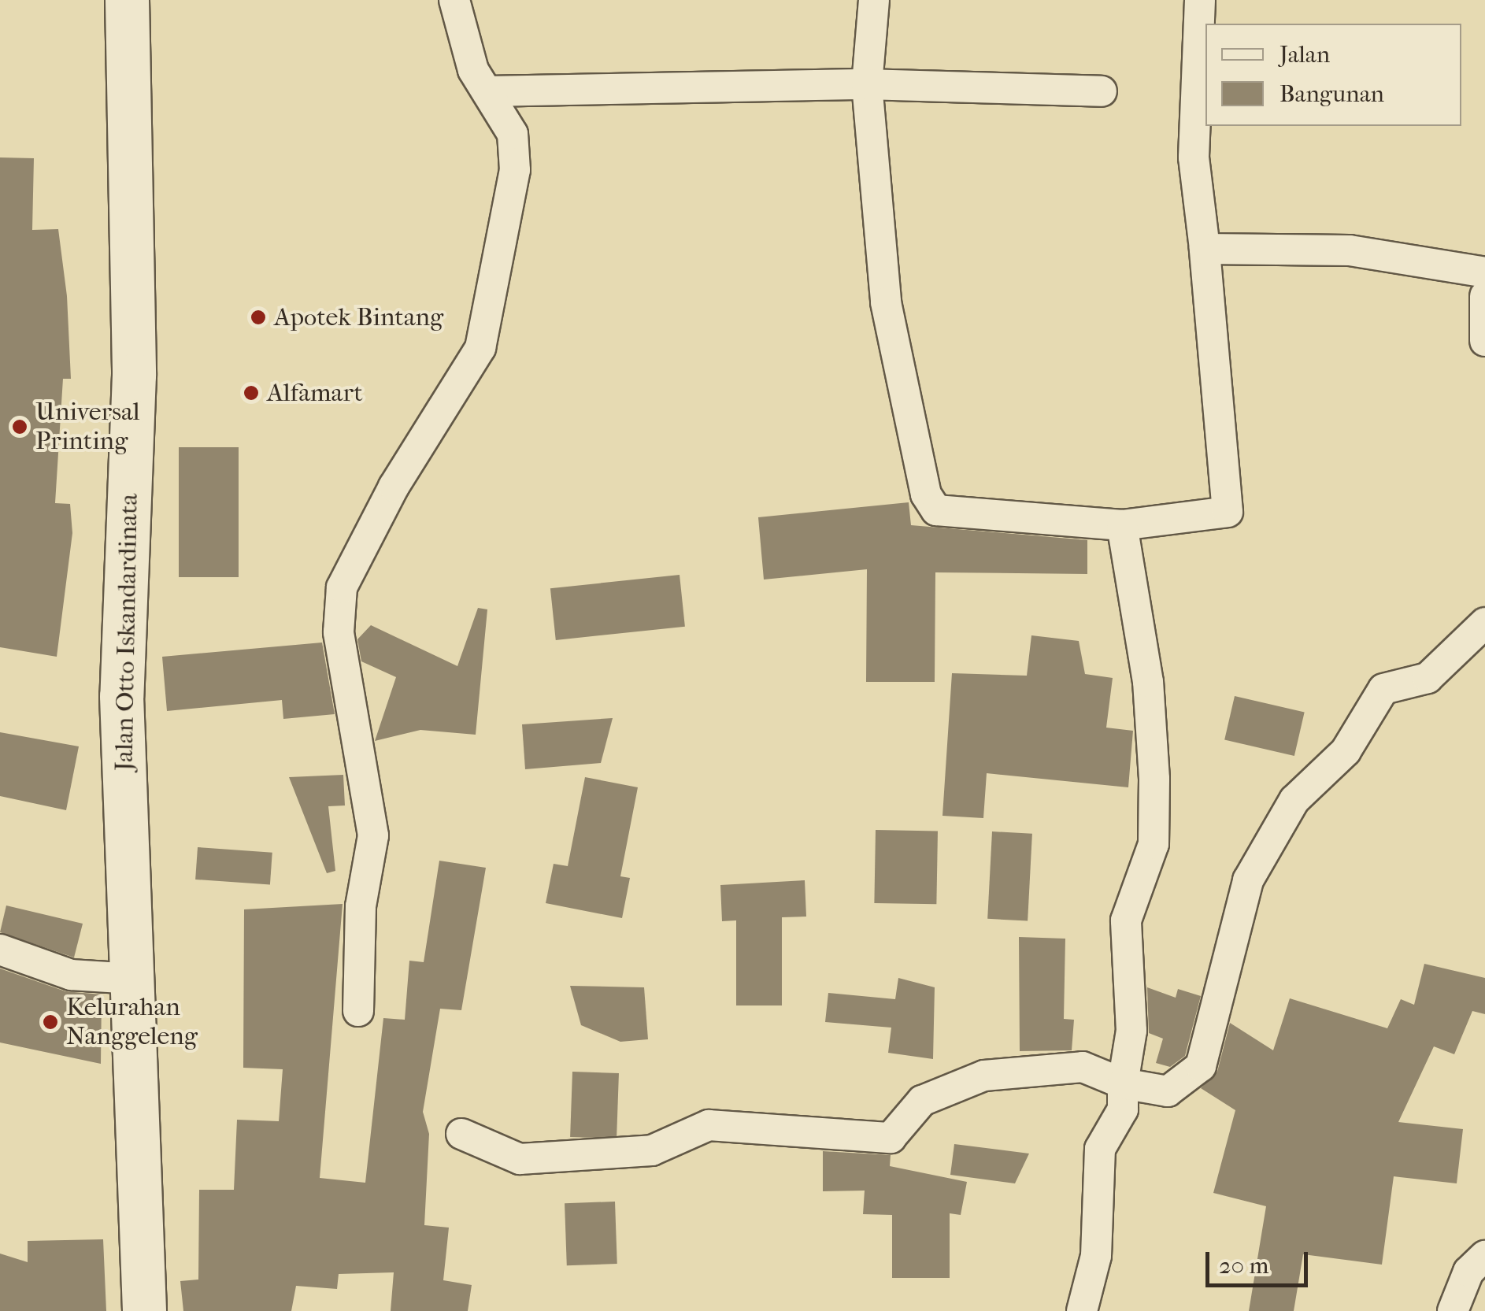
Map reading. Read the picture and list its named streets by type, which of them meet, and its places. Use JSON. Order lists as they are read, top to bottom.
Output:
{
  "streets": {
    "main road": ["Jalan Otto Iskandardinata"]
  },
  "places": [
    "Apotek Bintang",
    "Alfamart",
    "Universal Printing",
    "Kelurahan Nanggeleng"
  ],
  "legend": ["Jalan", "Bangunan"],
  "scale_bar": "20 m"
}
